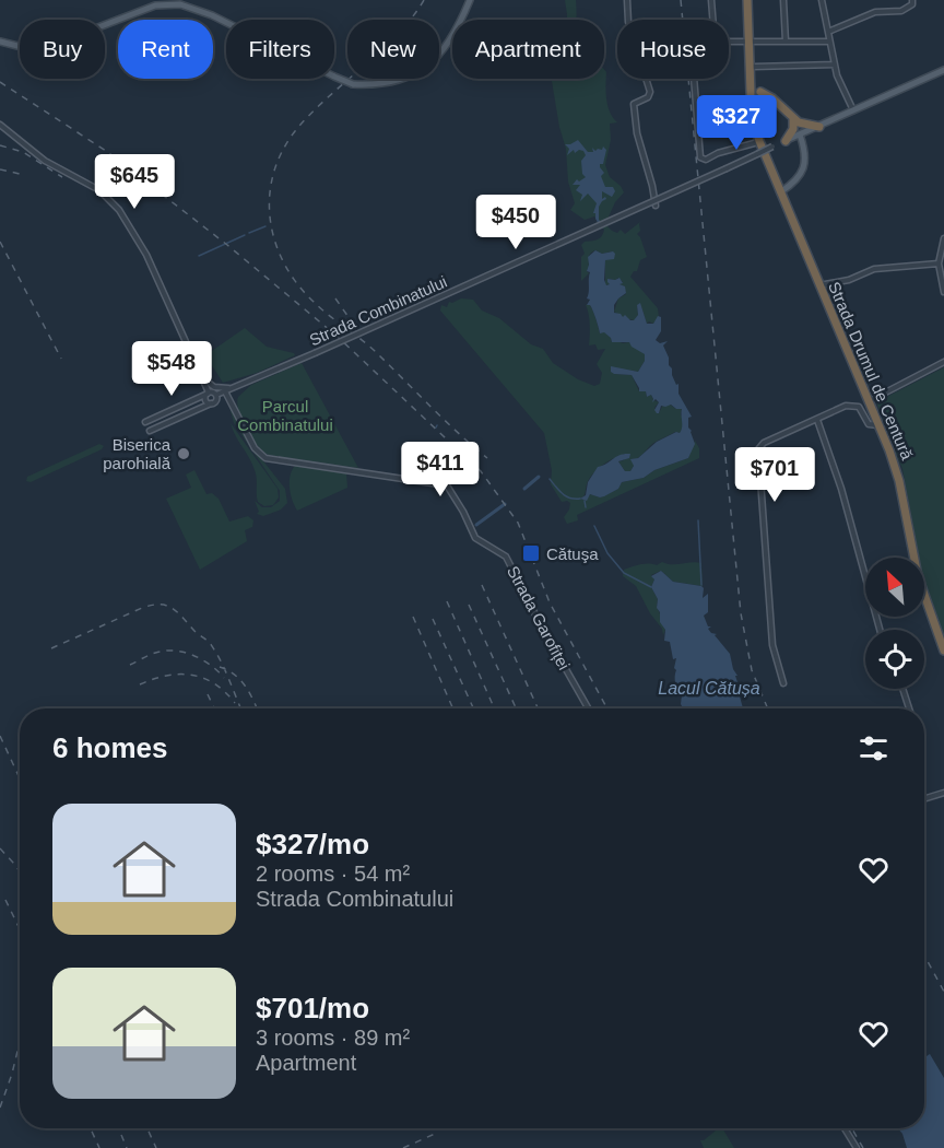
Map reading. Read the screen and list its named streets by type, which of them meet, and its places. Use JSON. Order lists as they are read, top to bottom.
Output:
{
  "streets": {
    "highway": ["Strada Drumul de Centură"],
    "main road": ["Strada Combinatului"],
    "street": ["Strada Garofiței"]
  },
  "crossings": [
    ["Strada Combinatului", "Strada Garofiței"]
  ],
  "water": ["Lacul Cătușa"],
  "parks": ["Parcul Combinatului"],
  "places": {
    "other": ["Biserica parohială"],
    "transit": ["Cătuşa"]
  },
  "north": "top left",
  "page": {
    "chip": [
      "Buy",
      "Rent",
      "Filters",
      "New",
      "Apartment",
      "House"
    ],
    "price": [
      "$327",
      "$645",
      "$450",
      "$548",
      "$411",
      "$701"
    ],
    "heading": "6 homes",
    "list": [
      {
        "name": "$327/mo",
        "note": "2 rooms · 54 m² · Strada Combinatului"
      },
      {
        "name": "$701/mo",
        "note": "3 rooms · 89 m² · Apartment"
      }
    ]
  }
}
